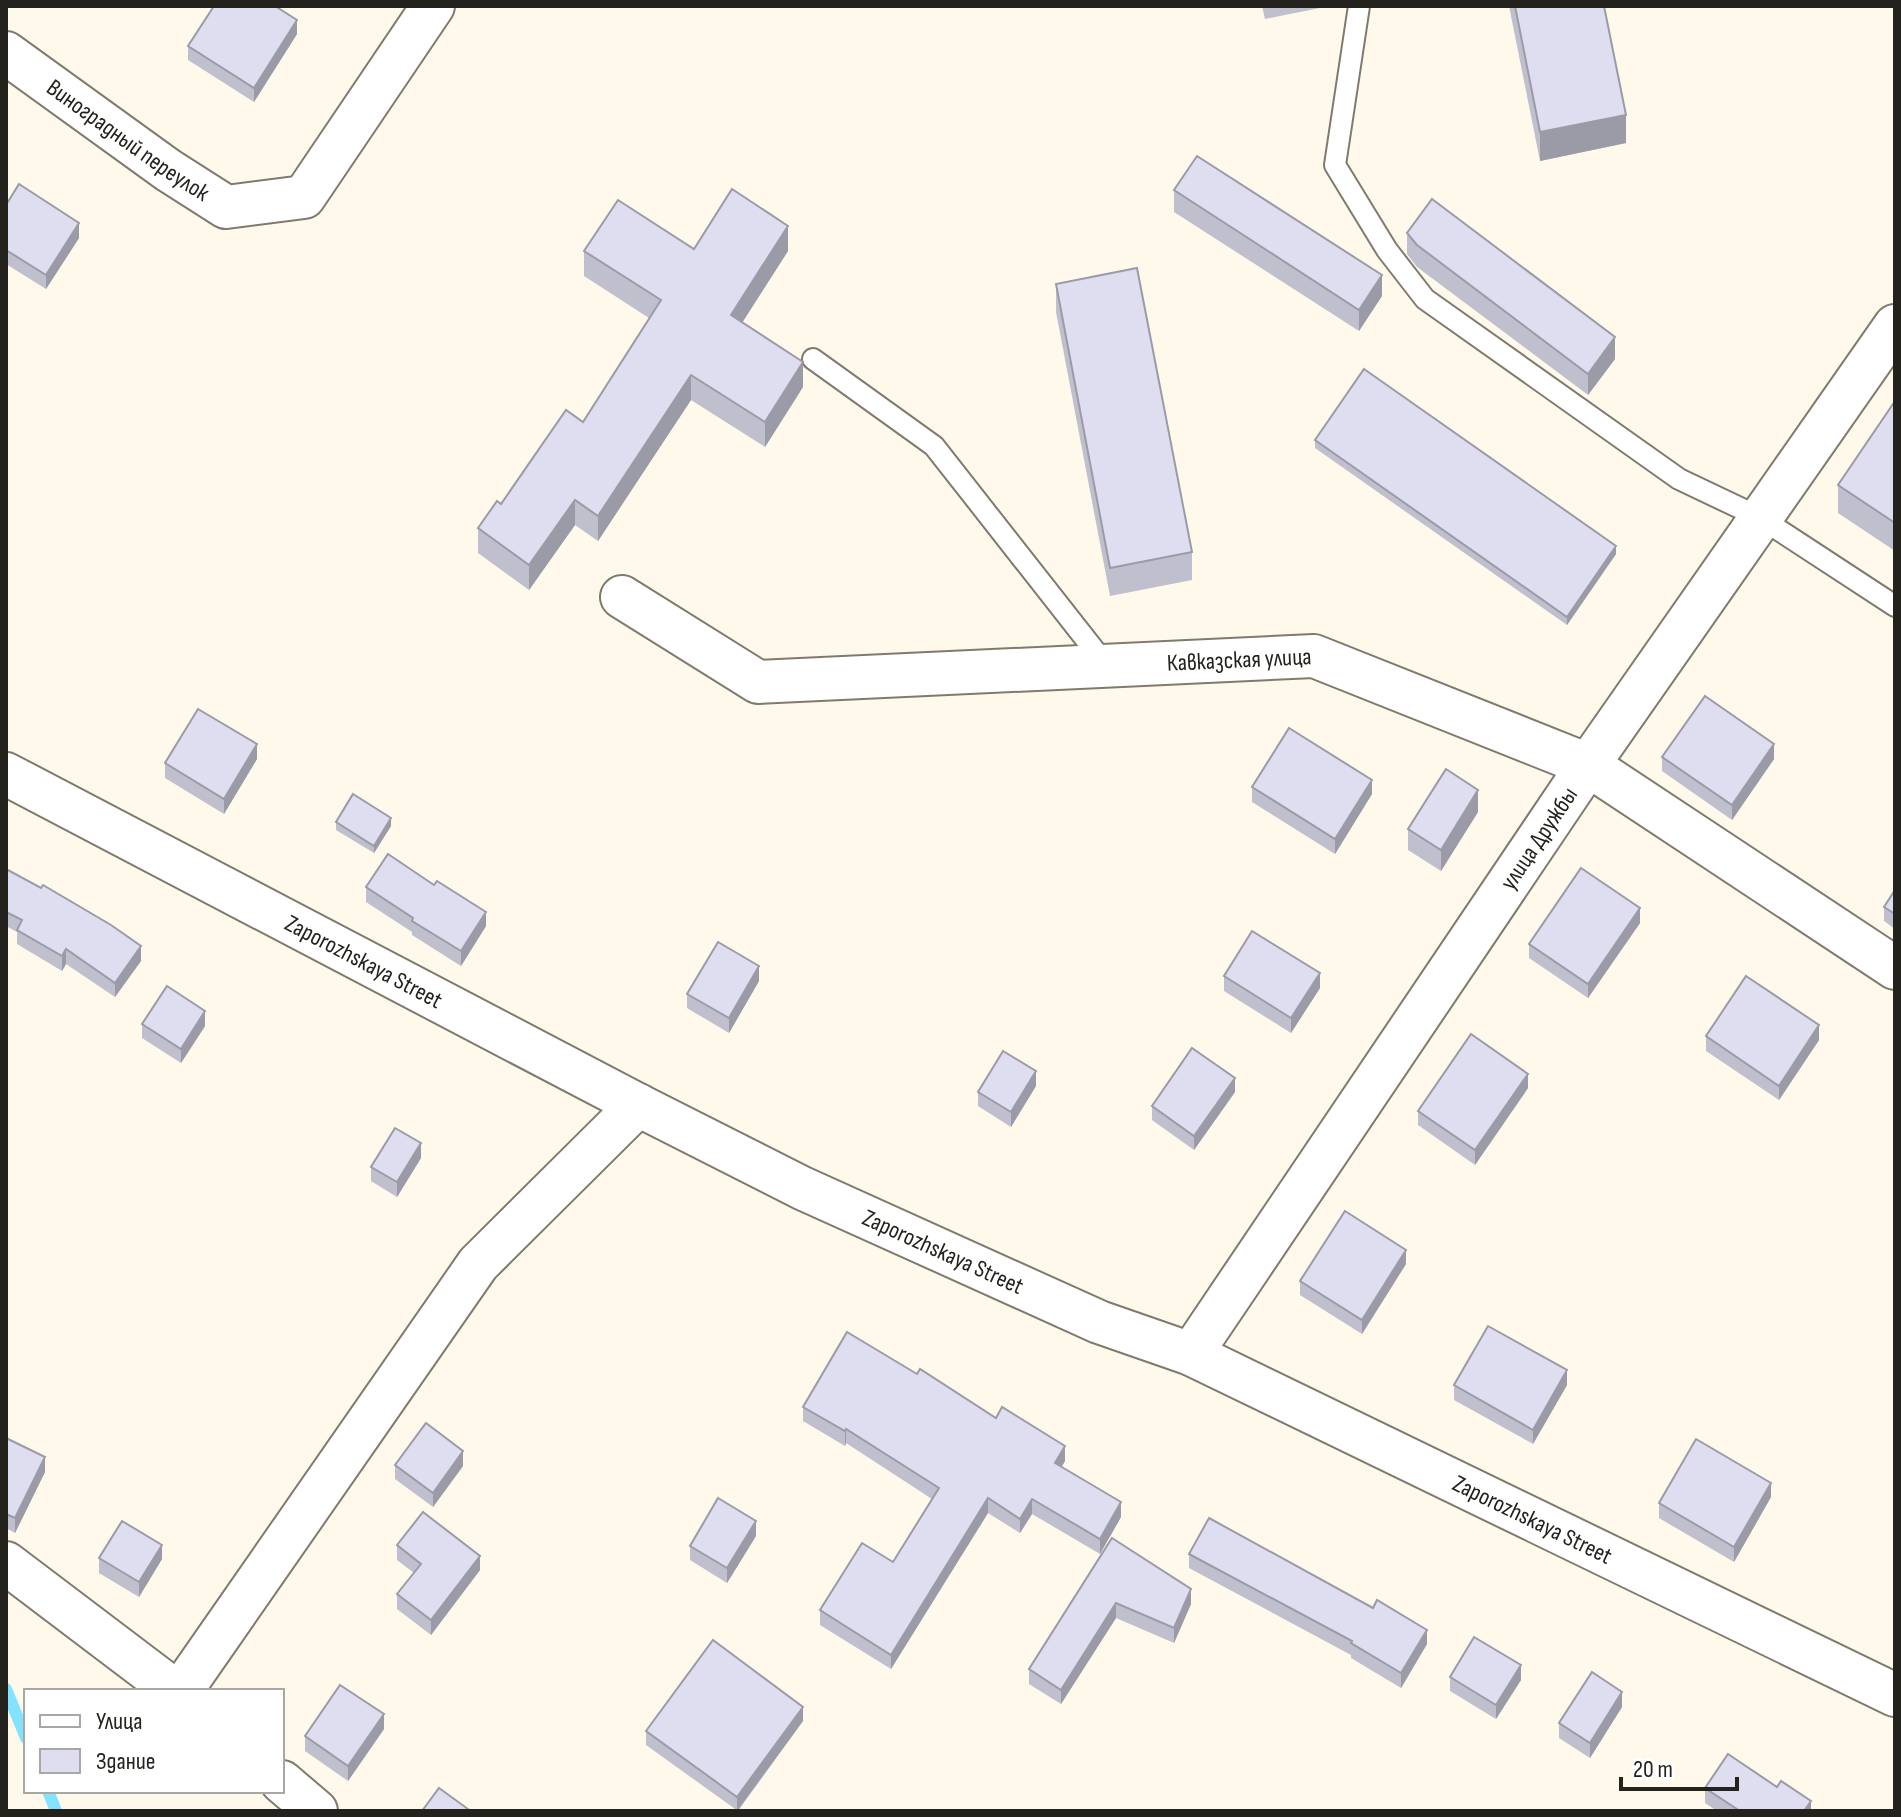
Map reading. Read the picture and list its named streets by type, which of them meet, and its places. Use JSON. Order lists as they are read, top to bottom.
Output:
{
  "streets": {
    "street": [
      "Виноградный переулок",
      "Кавказская улица",
      "улица Дружбы",
      "Zaporozhskaya Street"
    ]
  },
  "crossings": [
    ["Кавказская улица", "улица Дружбы"],
    ["улица Дружбы", "Zaporozhskaya Street"]
  ],
  "legend": ["Улица", "Здание"],
  "scale_bar": "20 m"
}
